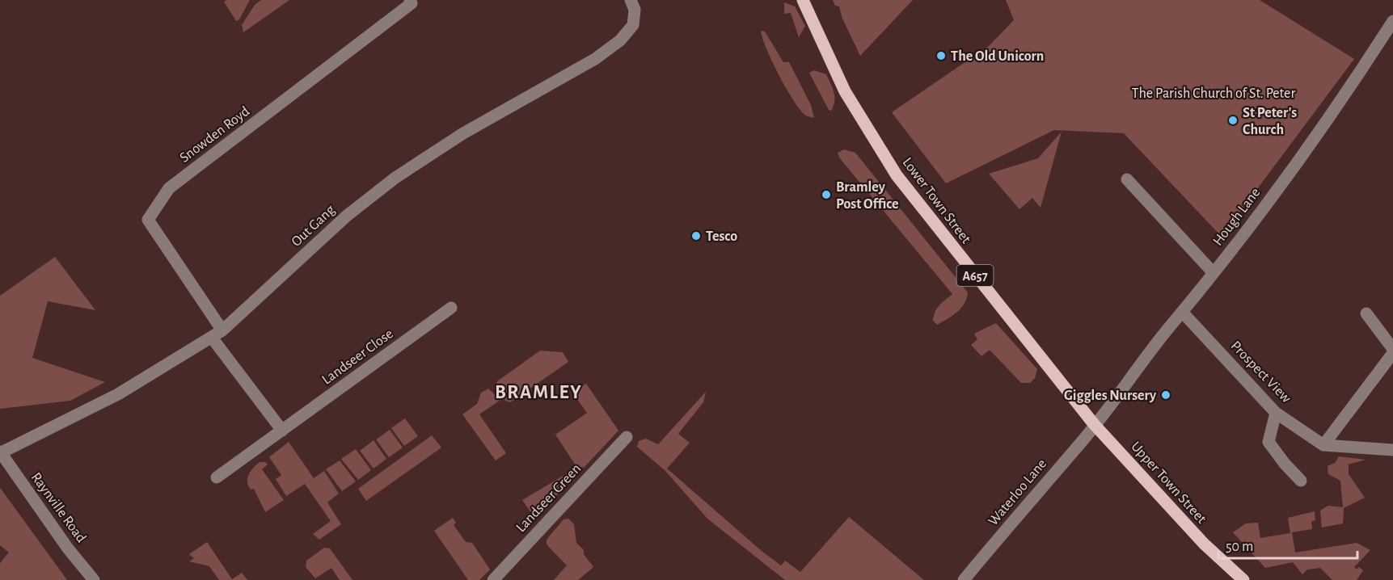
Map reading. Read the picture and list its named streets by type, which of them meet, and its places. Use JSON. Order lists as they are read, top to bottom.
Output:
{
  "streets": {
    "main road": ["Lower Town Street", "A657", "Upper Town Street"],
    "street": [
      "Snowden Royd",
      "Hough Lane",
      "Out Gang",
      "Landseer Close",
      "Prospect View",
      "Waterloo Lane",
      "Landseer Green",
      "Raynville Road"
    ]
  },
  "crossings": [
    ["Snowden Royd", "Out Gang"],
    ["Lower Town Street", "Hough Lane"],
    ["Lower Town Street", "Upper Town Street"],
    ["Lower Town Street", "Waterloo Lane"],
    ["Hough Lane", "Prospect View"],
    ["Hough Lane", "Upper Town Street"],
    ["Hough Lane", "Waterloo Lane"],
    ["Out Gang", "Raynville Road"],
    ["Upper Town Street", "Waterloo Lane"]
  ],
  "districts": ["BRAMLEY"],
  "parks": ["The Parish Church of St. Peter"],
  "places": [
    "The Old Unicorn",
    "St Peter's Church",
    "Bramley Post Office",
    "Tesco",
    "Giggles Nursery"
  ],
  "scale_bar": "50 m"
}
